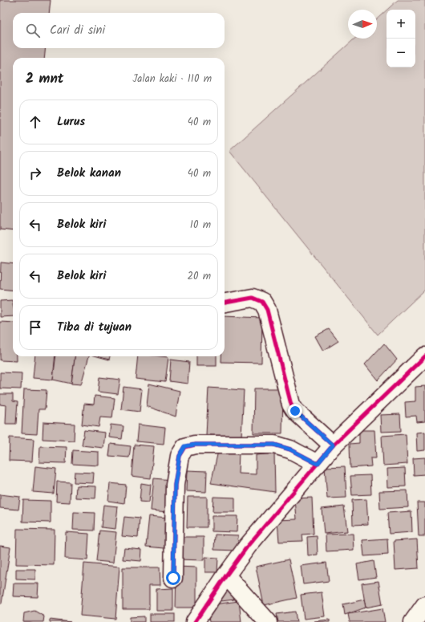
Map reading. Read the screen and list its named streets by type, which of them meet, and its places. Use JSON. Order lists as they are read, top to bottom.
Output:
{
  "north": "right",
  "page": {
    "map_buttons": ["+", "−"],
    "search": "Cari di sini",
    "heading": ["2 mnt", "Jalan kaki · 110 m"],
    "list": [
      ["Lurus", "40 m"],
      ["Belok kanan", "40 m"],
      ["Belok kiri", "10 m"],
      ["Belok kiri", "20 m"],
      "Tiba di tujuan"
    ]
  }
}
